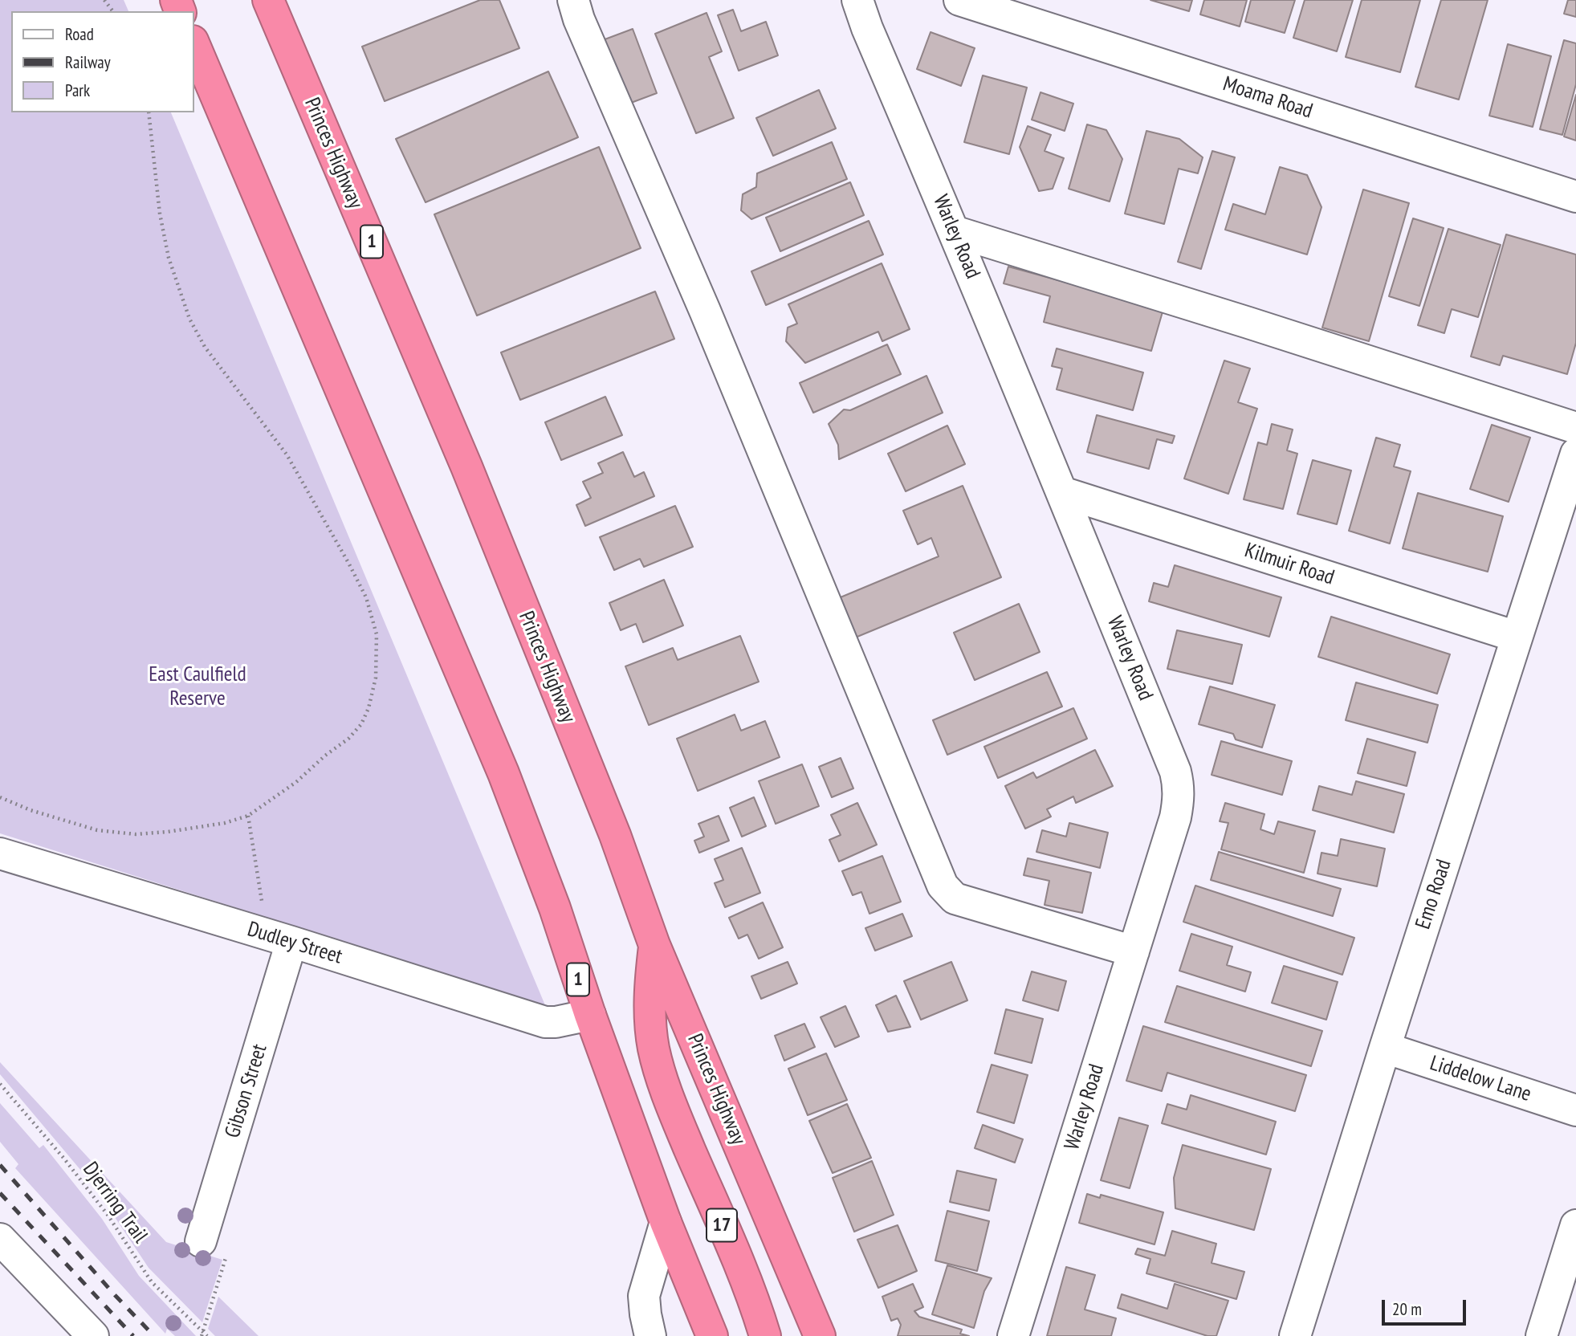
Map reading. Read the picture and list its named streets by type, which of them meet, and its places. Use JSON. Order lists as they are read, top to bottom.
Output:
{
  "streets": {
    "highway": ["Princes Highway", "1", "17"],
    "street": [
      "Moama Road",
      "Warley Road",
      "Kilmuir Road",
      "Emo Road",
      "Dudley Street",
      "Liddelow Lane",
      "Gibson Street"
    ],
    "path": ["Djerring Trail"]
  },
  "crossings": [
    ["Princes Highway", "17"],
    ["Warley Road", "Kilmuir Road"],
    ["1", "Dudley Street"],
    ["Kilmuir Road", "Emo Road"],
    ["Emo Road", "Liddelow Lane"],
    ["Dudley Street", "Gibson Street"]
  ],
  "parks": ["East Caulfield Reserve"],
  "legend": ["Road", "Railway", "Park"],
  "scale_bar": "20 m"
}
